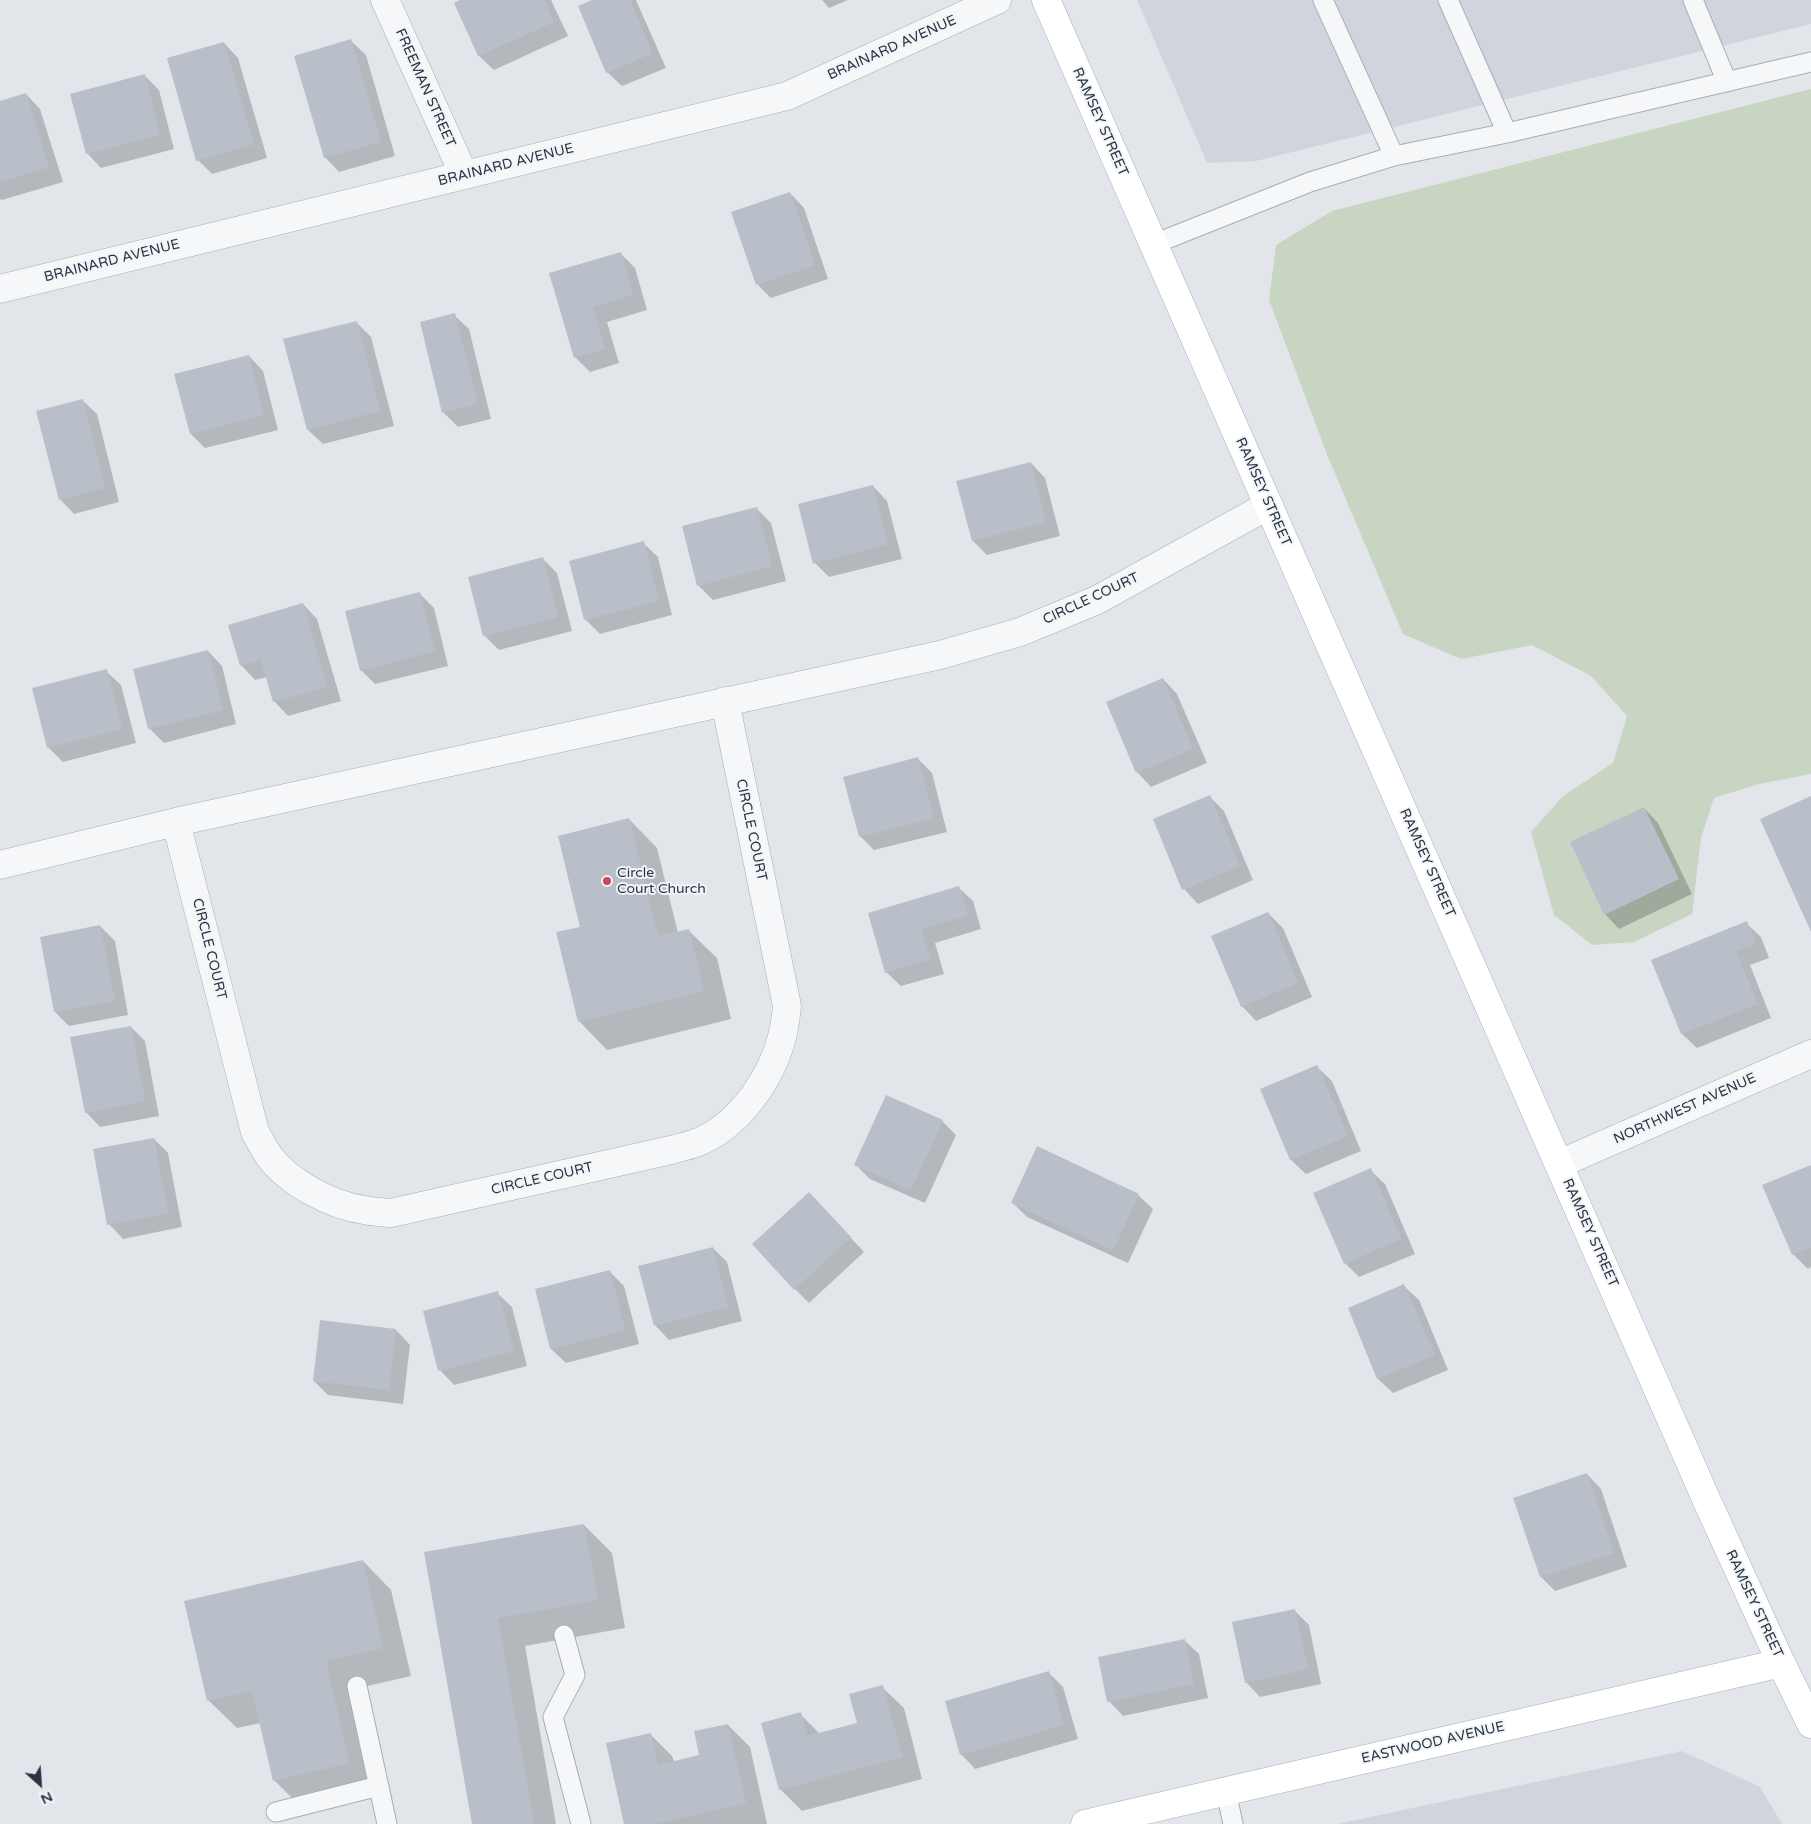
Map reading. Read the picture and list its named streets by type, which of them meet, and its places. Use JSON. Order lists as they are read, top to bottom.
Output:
{
  "streets": {
    "main road": ["RAMSEY STREET", "EASTWOOD AVENUE"],
    "street": [
      "BRAINARD AVENUE",
      "FREEMAN STREET",
      "CIRCLE COURT",
      "NORTHWEST AVENUE"
    ]
  },
  "crossings": [
    ["BRAINARD AVENUE", "FREEMAN STREET"],
    ["RAMSEY STREET", "CIRCLE COURT"],
    ["RAMSEY STREET", "NORTHWEST AVENUE"],
    ["RAMSEY STREET", "EASTWOOD AVENUE"]
  ],
  "places": ["Circle Court Church"],
  "north": "bottom right"
}
